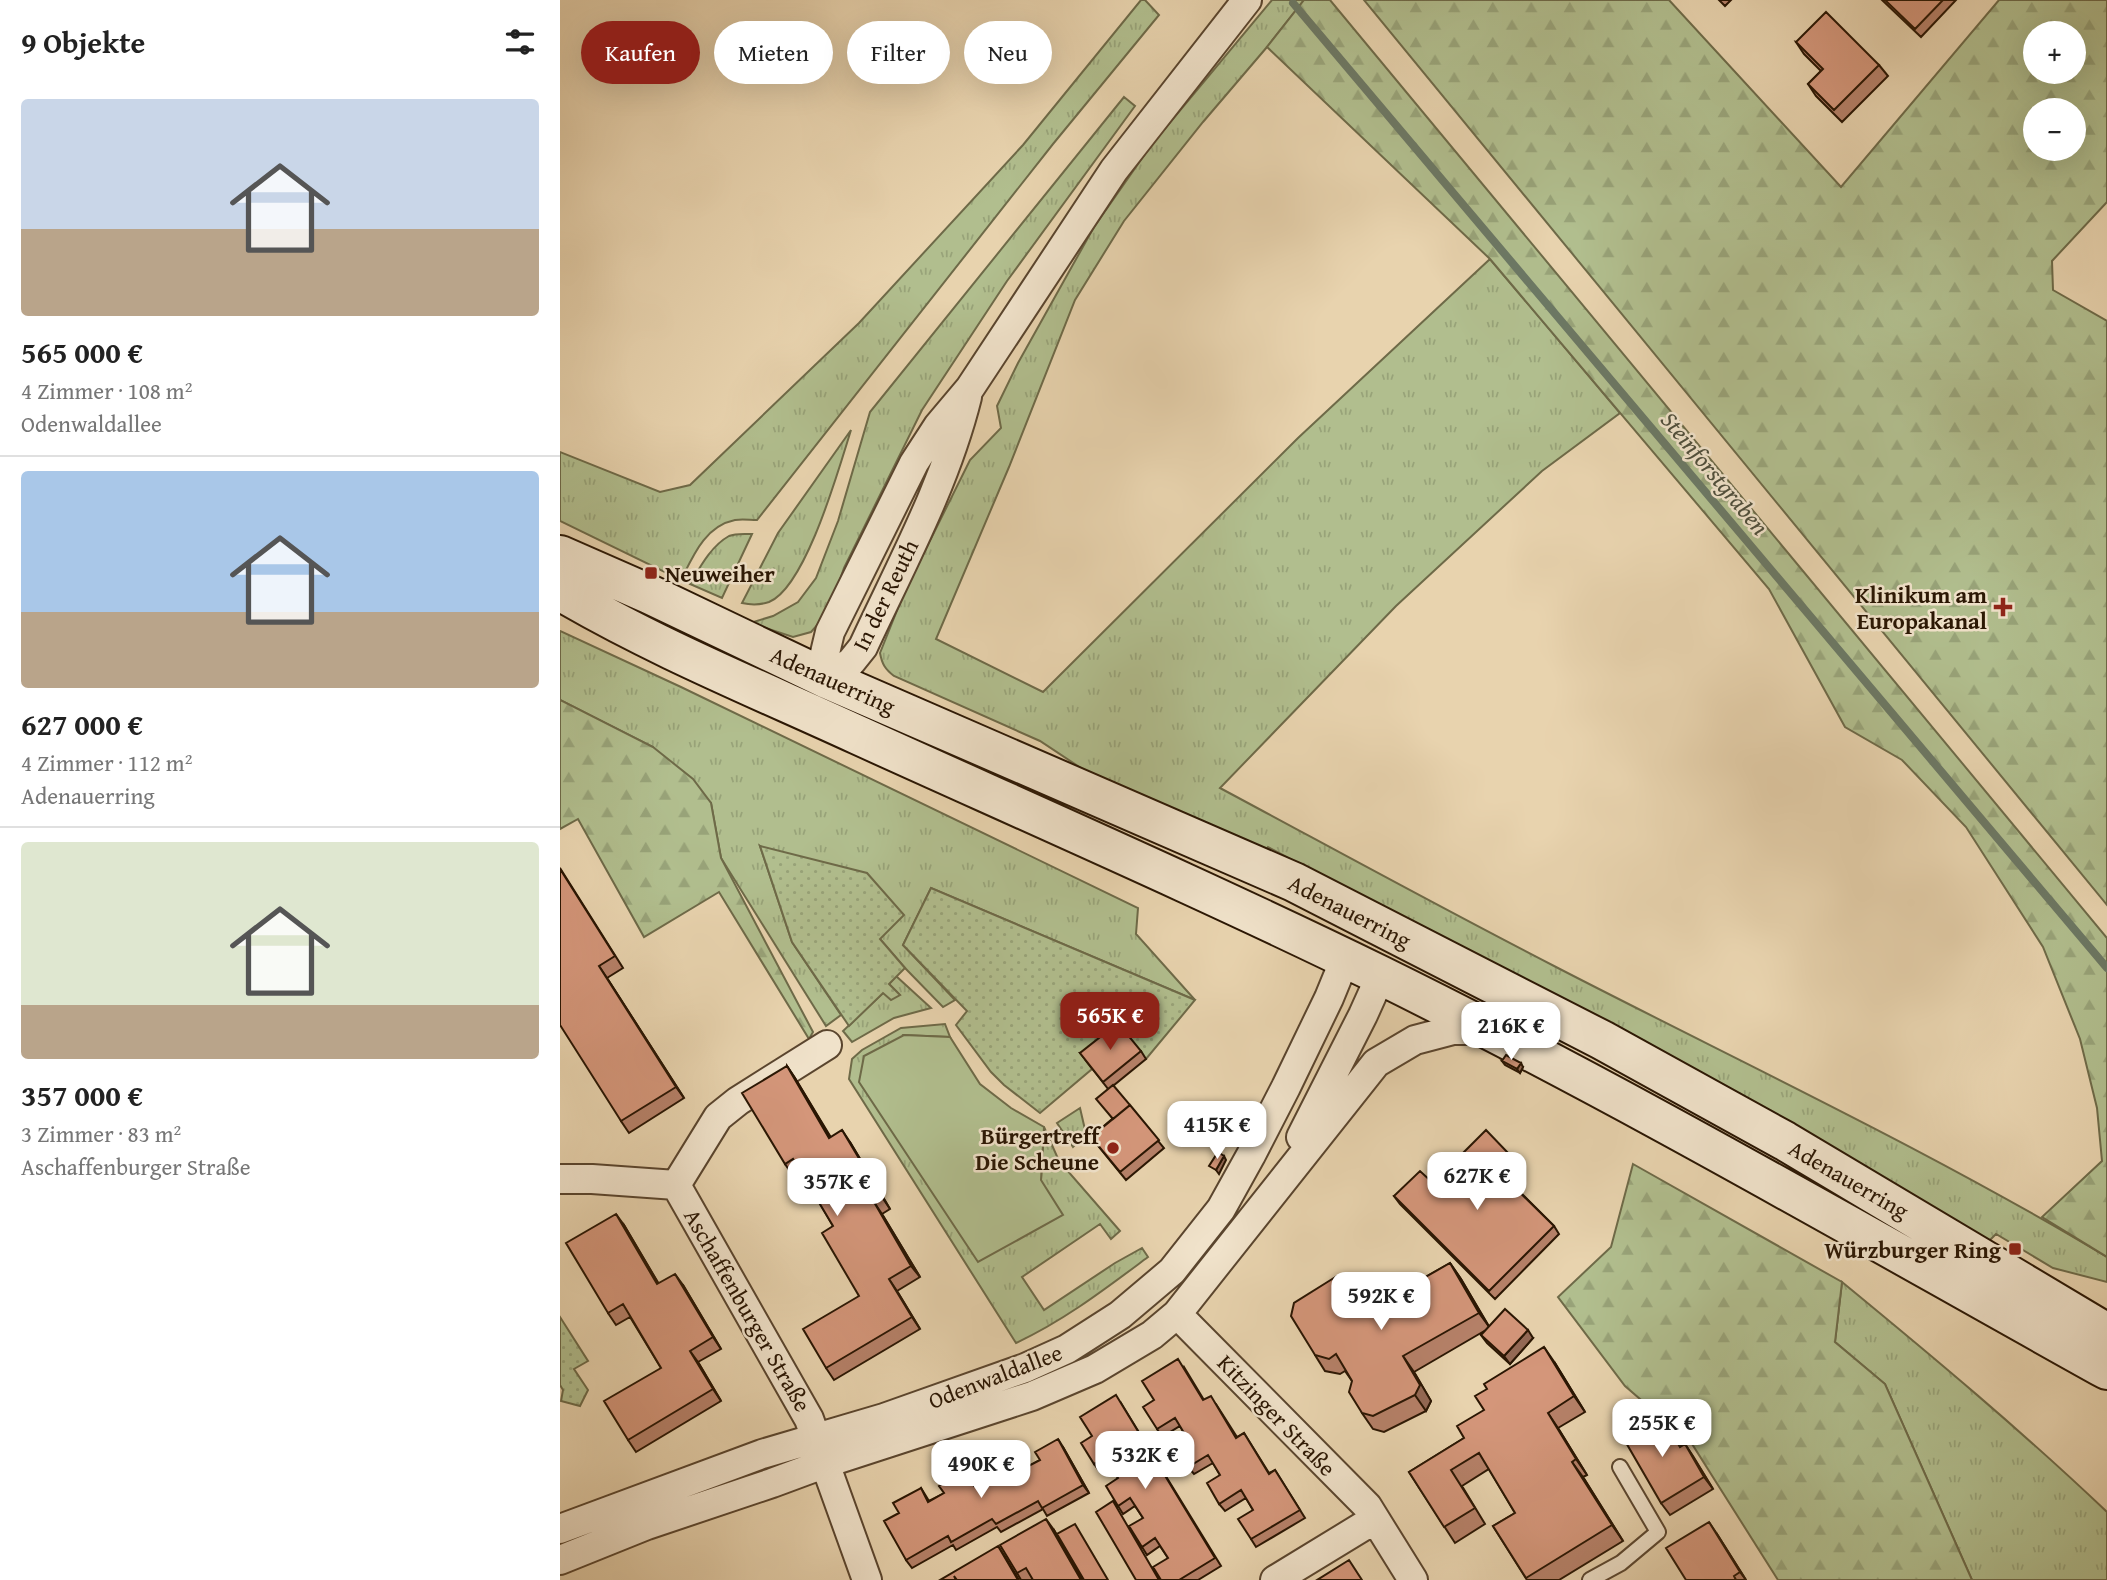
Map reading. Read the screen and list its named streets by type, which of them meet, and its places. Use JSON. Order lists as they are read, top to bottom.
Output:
{
  "streets": {
    "main road": ["Adenauerring"],
    "street": [
      "In der Reuth",
      "Aschaffenburger Straße",
      "Odenwaldallee",
      "Kitzinger Straße"
    ]
  },
  "crossings": [
    ["In der Reuth", "Adenauerring"],
    ["Adenauerring", "Odenwaldallee"],
    ["Aschaffenburger Straße", "Odenwaldallee"],
    ["Odenwaldallee", "Kitzinger Straße"]
  ],
  "water": ["Steinforstgraben"],
  "places": {
    "transit": ["Neuweiher", "Würzburger Ring"],
    "health": ["Klinikum am Europakanal"],
    "other": ["Bürgertreff Die Scheune"]
  },
  "page": {
    "heading": "9 Objekte",
    "map_buttons": ["+", "−"],
    "chip": [
      "Kaufen",
      "Mieten",
      "Filter",
      "Neu"
    ],
    "list": [
      {
        "name": "565 000 €",
        "note": "4 Zimmer · 108 m² · Odenwaldallee"
      },
      {
        "name": "627 000 €",
        "note": "4 Zimmer · 112 m² · Adenauerring"
      },
      {
        "name": "357 000 €",
        "note": "3 Zimmer · 83 m² · Aschaffenburger Straße"
      }
    ],
    "price": [
      "565K €",
      "216K €",
      "415K €",
      "627K €",
      "357K €",
      "592K €",
      "255K €",
      "532K €",
      "490K €"
    ]
  }
}
